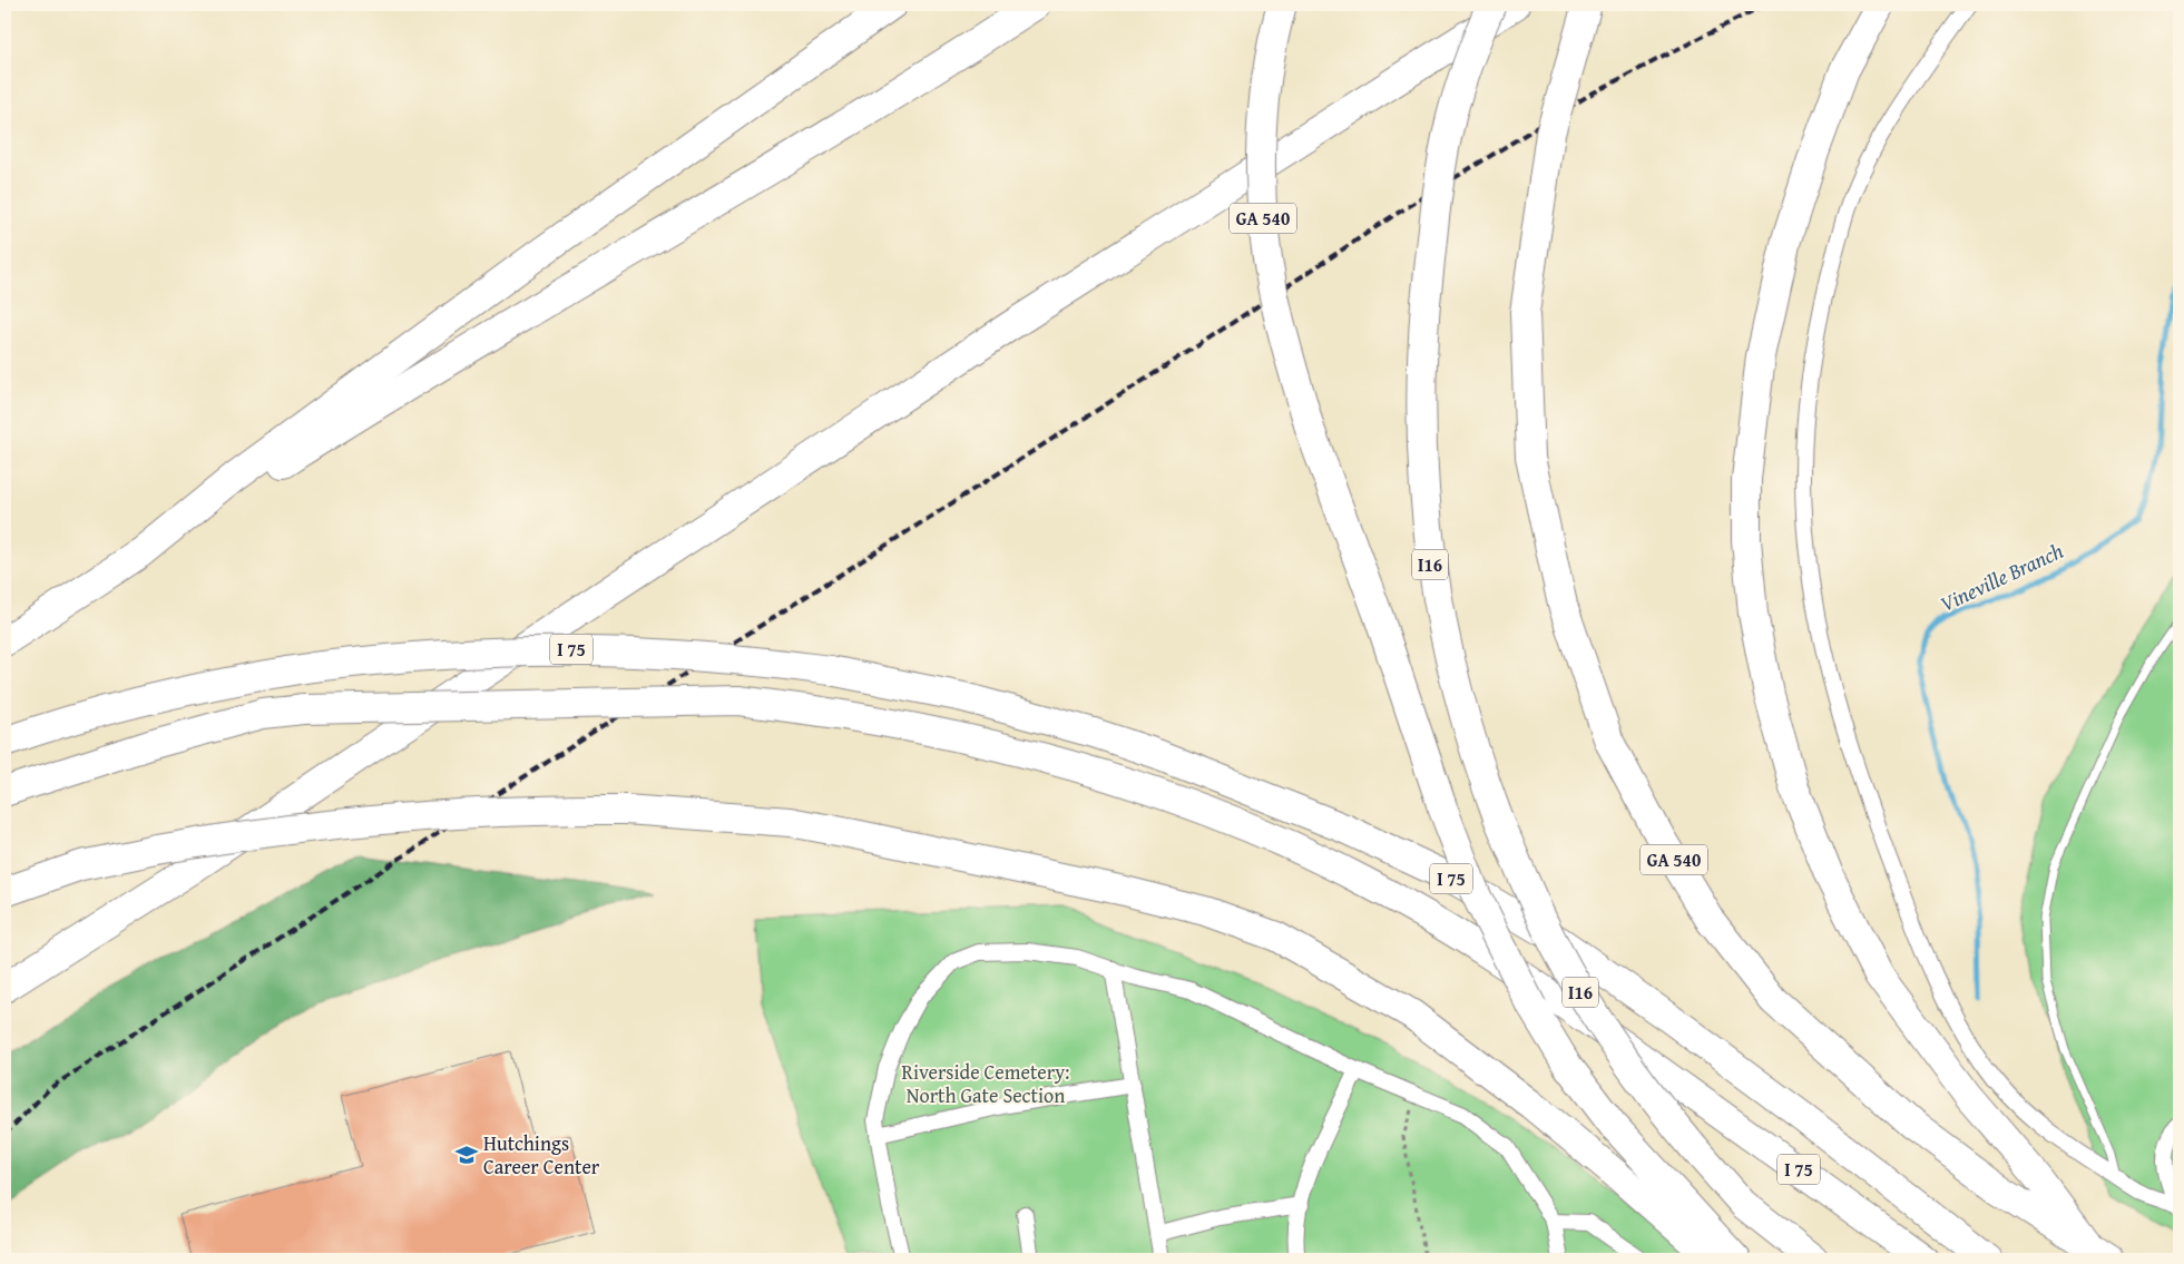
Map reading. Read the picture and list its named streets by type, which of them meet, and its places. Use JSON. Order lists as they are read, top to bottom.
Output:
{
  "streets": {
    "highway": ["GA 540", "I16", "I 75"]
  },
  "water": ["Vineville Branch"],
  "parks": ["Riverside Cemetery: North Gate Section"],
  "places": {
    "school or university": ["Hutchings Career Center"]
  }
}
